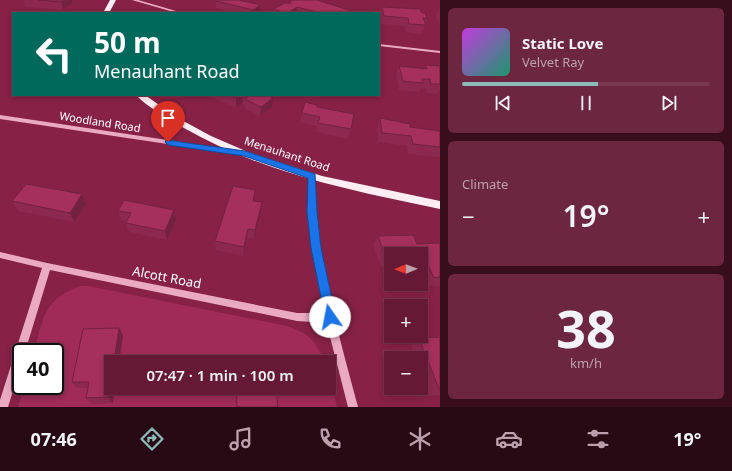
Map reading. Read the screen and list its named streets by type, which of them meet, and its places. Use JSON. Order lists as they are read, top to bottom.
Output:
{
  "streets": {
    "main road": ["Menauhant Road"],
    "street": ["Woodland Road", "Alcott Road"]
  },
  "crossings": [
    ["Woodland Road", "Menauhant Road"]
  ],
  "north": "left",
  "page": {
    "turn": ["50 m", "Menauhant Road"],
    "song": ["Static Love", "Velvet Ray"],
    "tile": [
      "Climate",
      ["38", "km/h"]
    ],
    "heat": ["−", "19°", "+"],
    "map_buttons": ["+", "−"],
    "limit": "40",
    "trip": "07:47 · 1 min · 100 m",
    "tabs": ["07:46", "19°"]
  }
}
